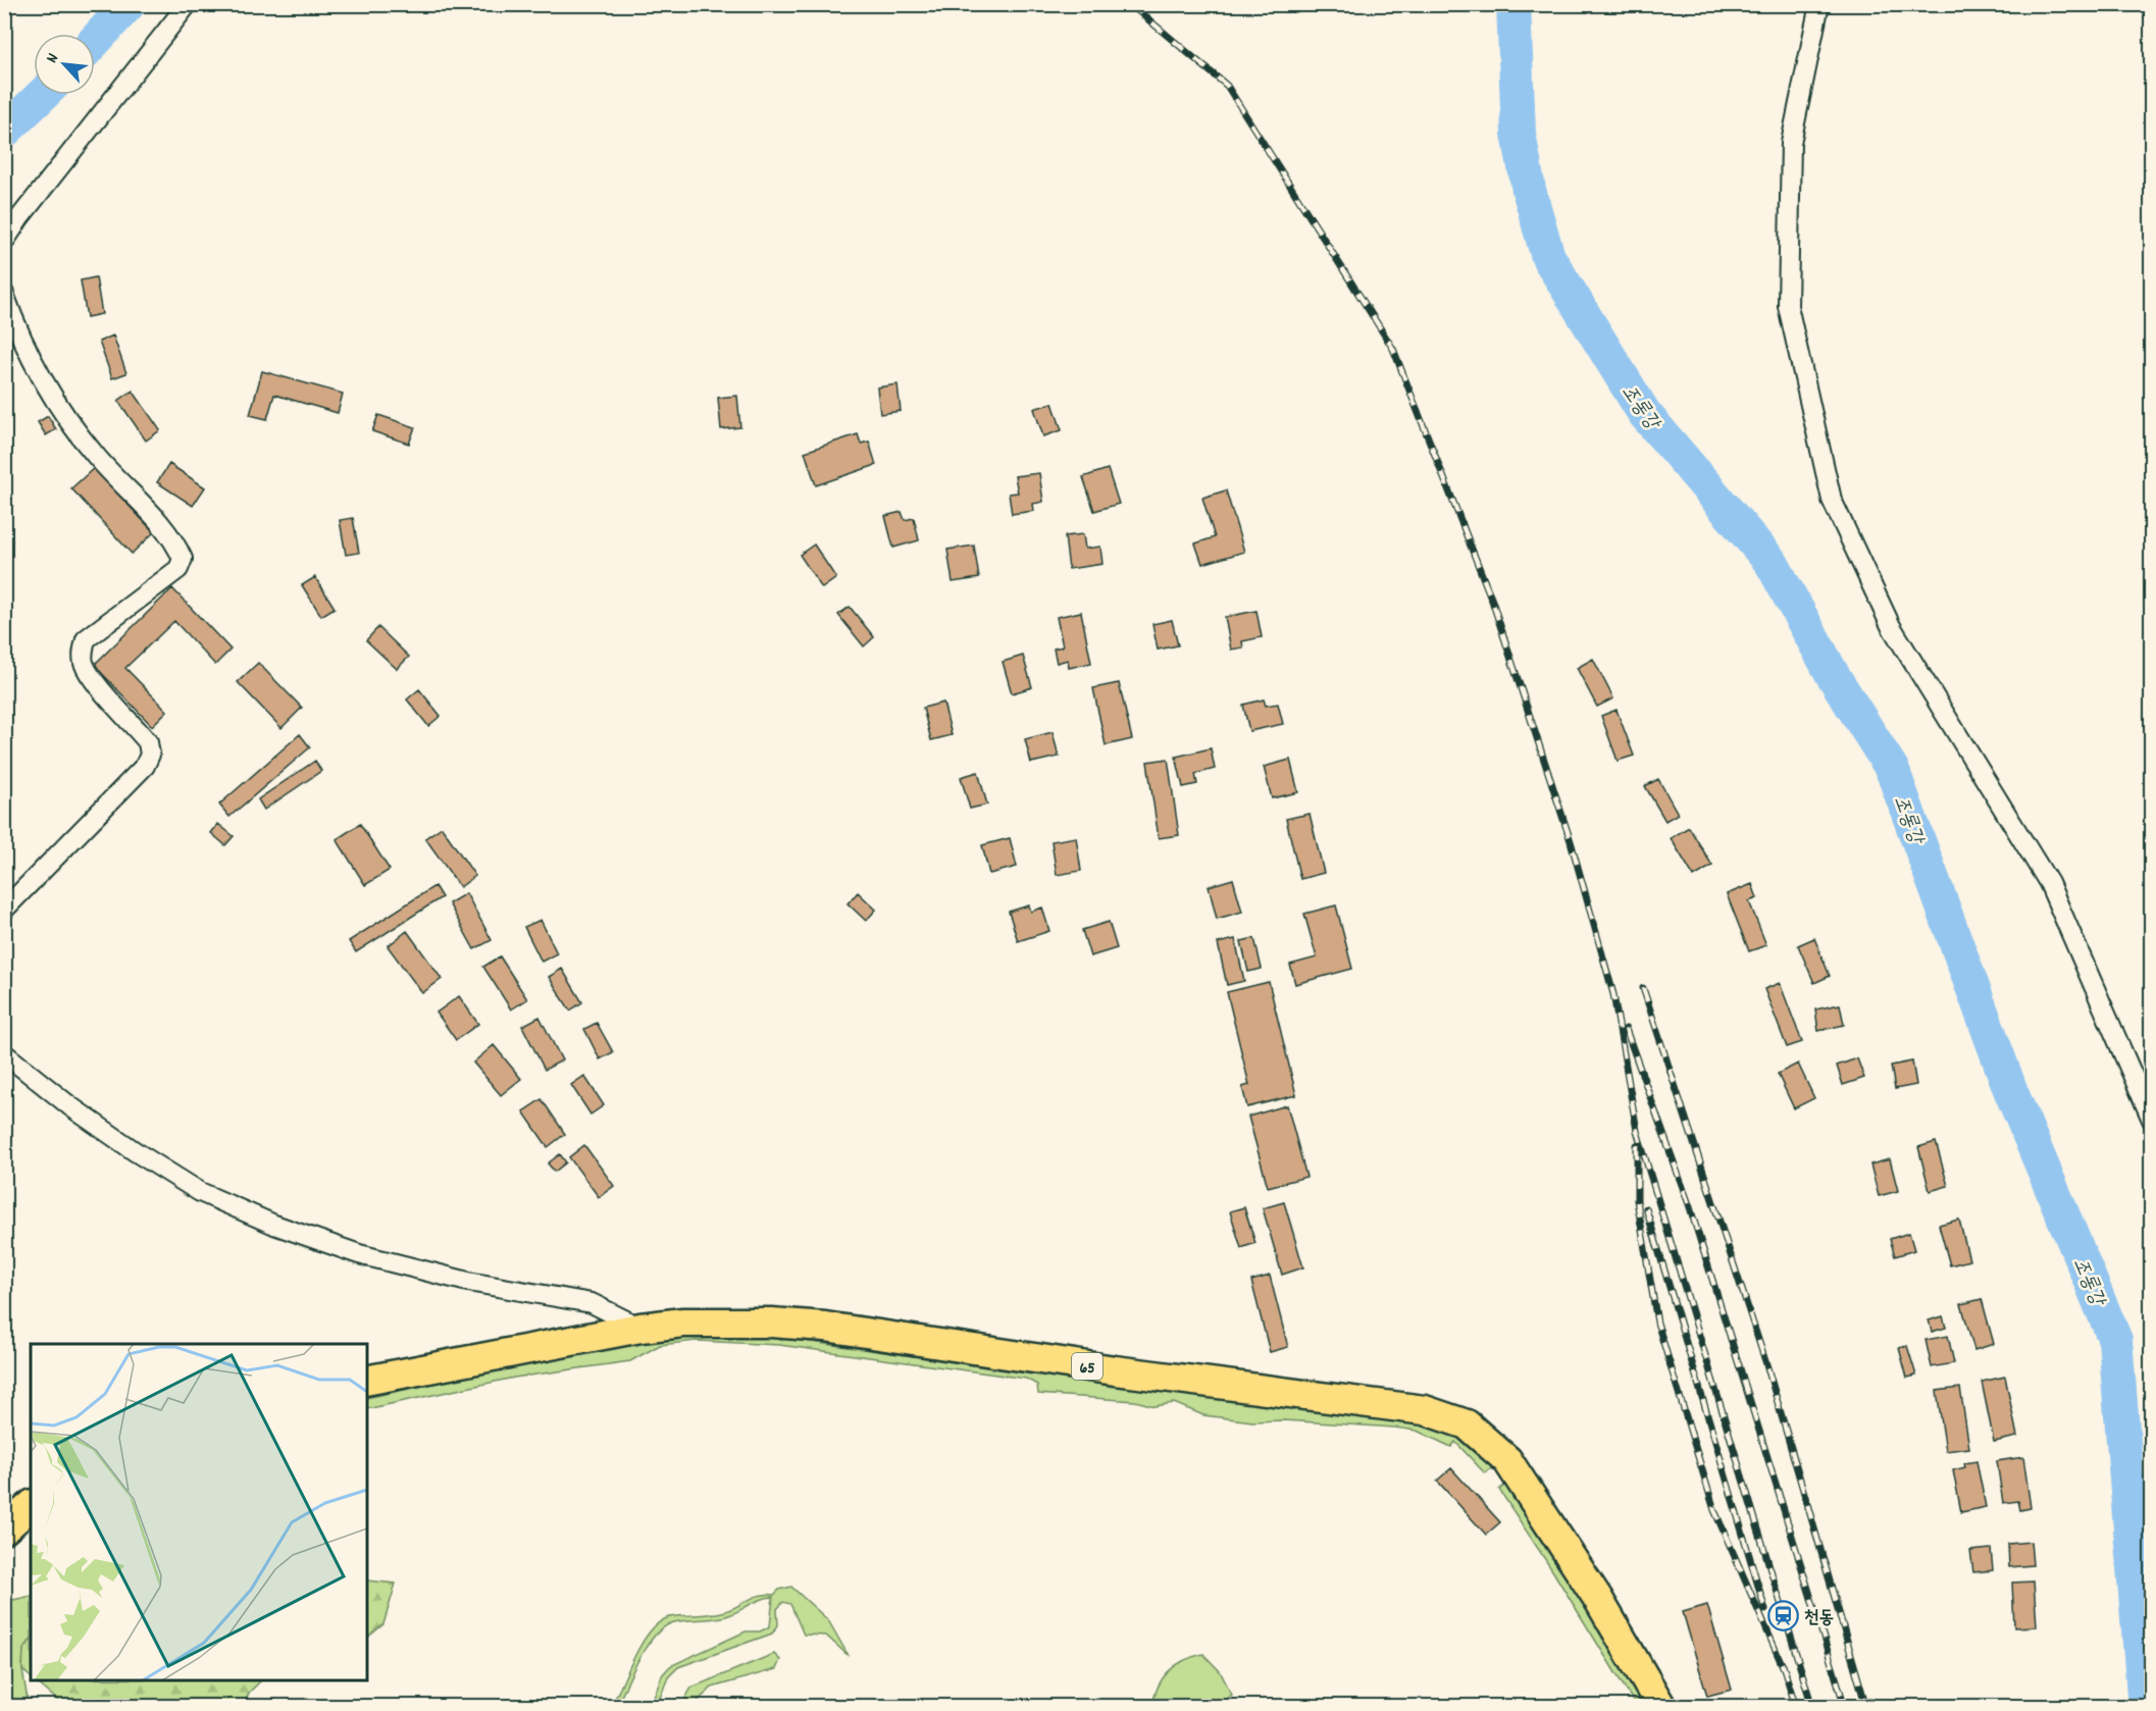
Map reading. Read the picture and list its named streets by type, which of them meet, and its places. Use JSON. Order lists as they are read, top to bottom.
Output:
{
  "streets": {
    "main road": ["65"]
  },
  "water": ["조롱강"],
  "places": {
    "station": ["천동"]
  },
  "north": "top left"
}
